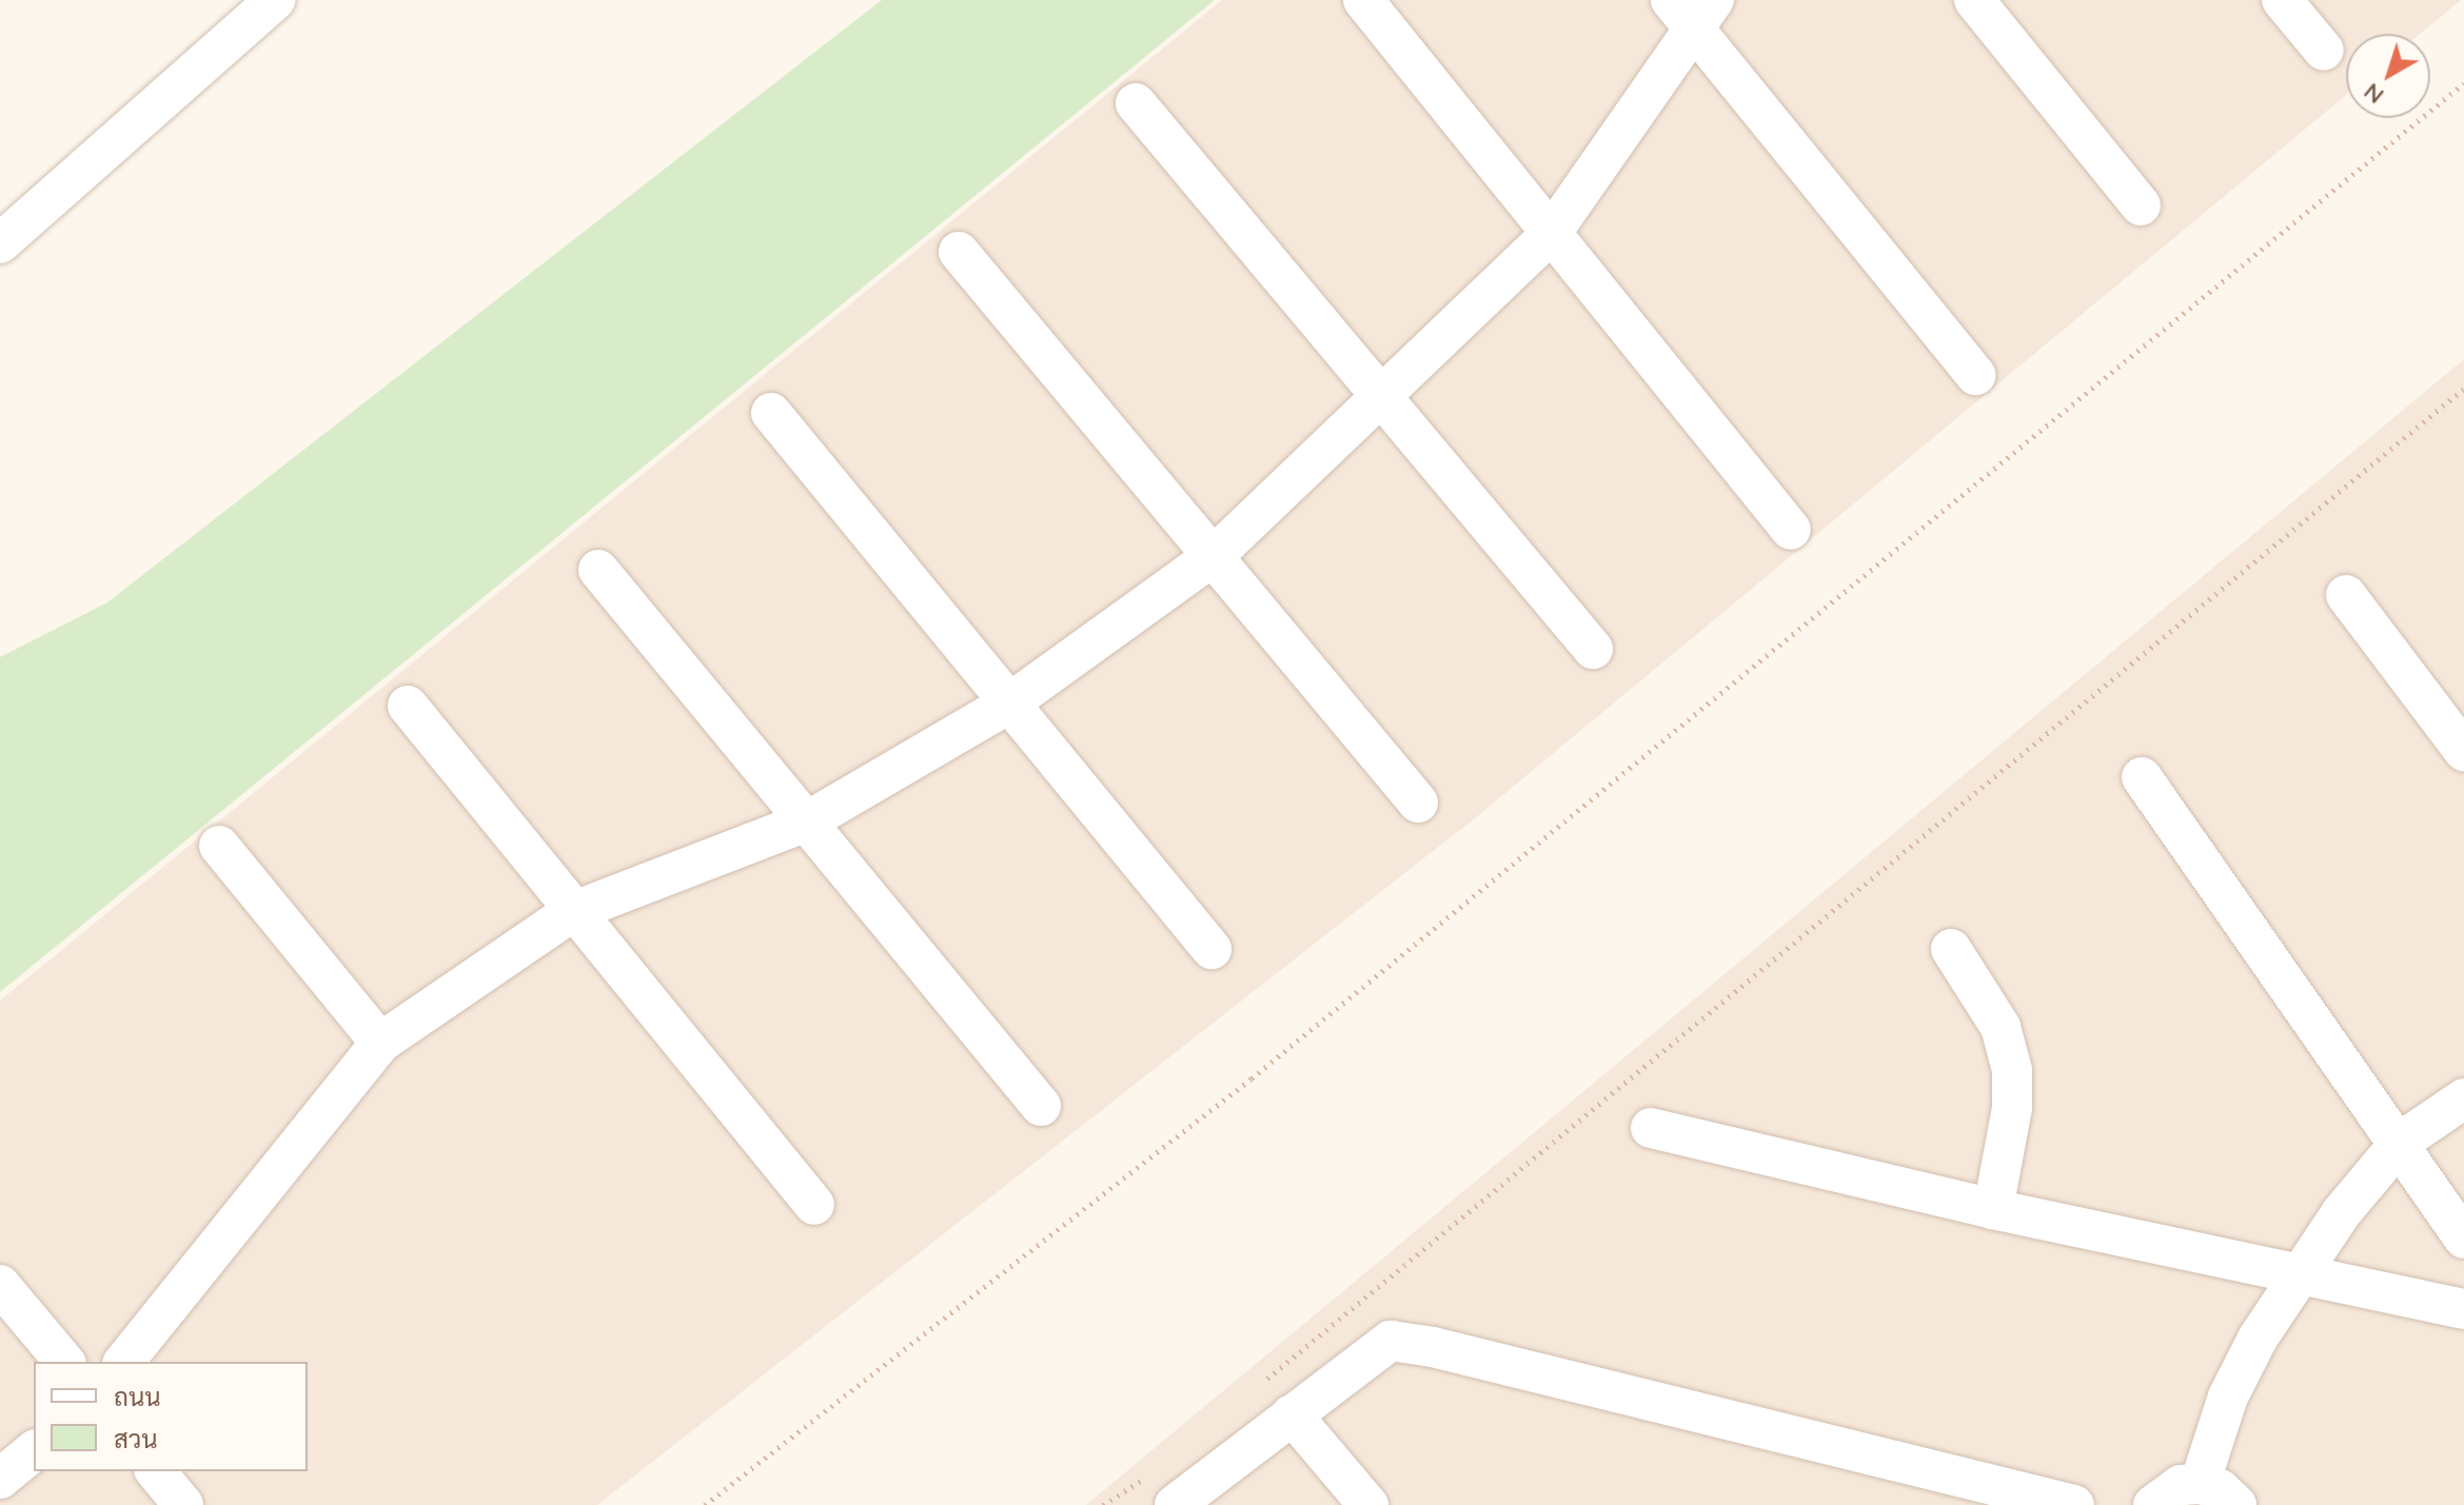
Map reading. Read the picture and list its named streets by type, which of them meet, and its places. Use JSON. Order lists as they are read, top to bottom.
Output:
{
  "legend": ["ถนน", "สวน"],
  "north": "bottom left"
}
